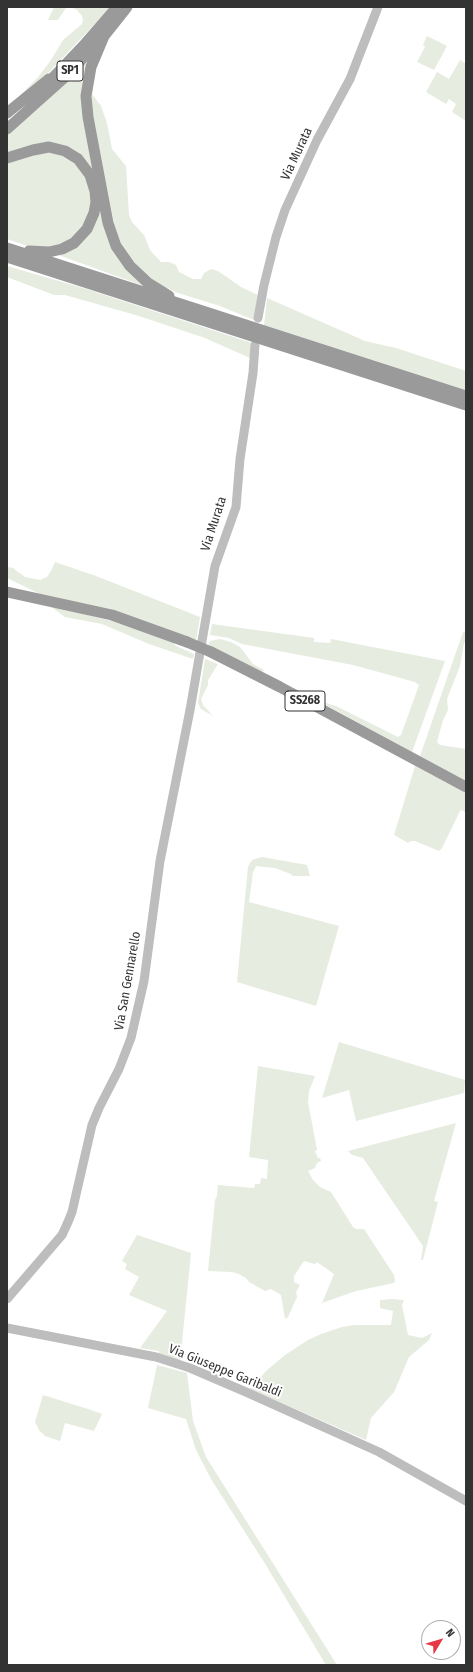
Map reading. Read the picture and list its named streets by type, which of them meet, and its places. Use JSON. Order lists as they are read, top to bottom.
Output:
{
  "streets": {
    "highway": ["SP1", "SS268"],
    "street": ["Via Murata", "Via San Gennarello", "Via Giuseppe Garibaldi"]
  },
  "crossings": [
    ["Via Murata", "Via San Gennarello"]
  ],
  "north": "top right"
}
